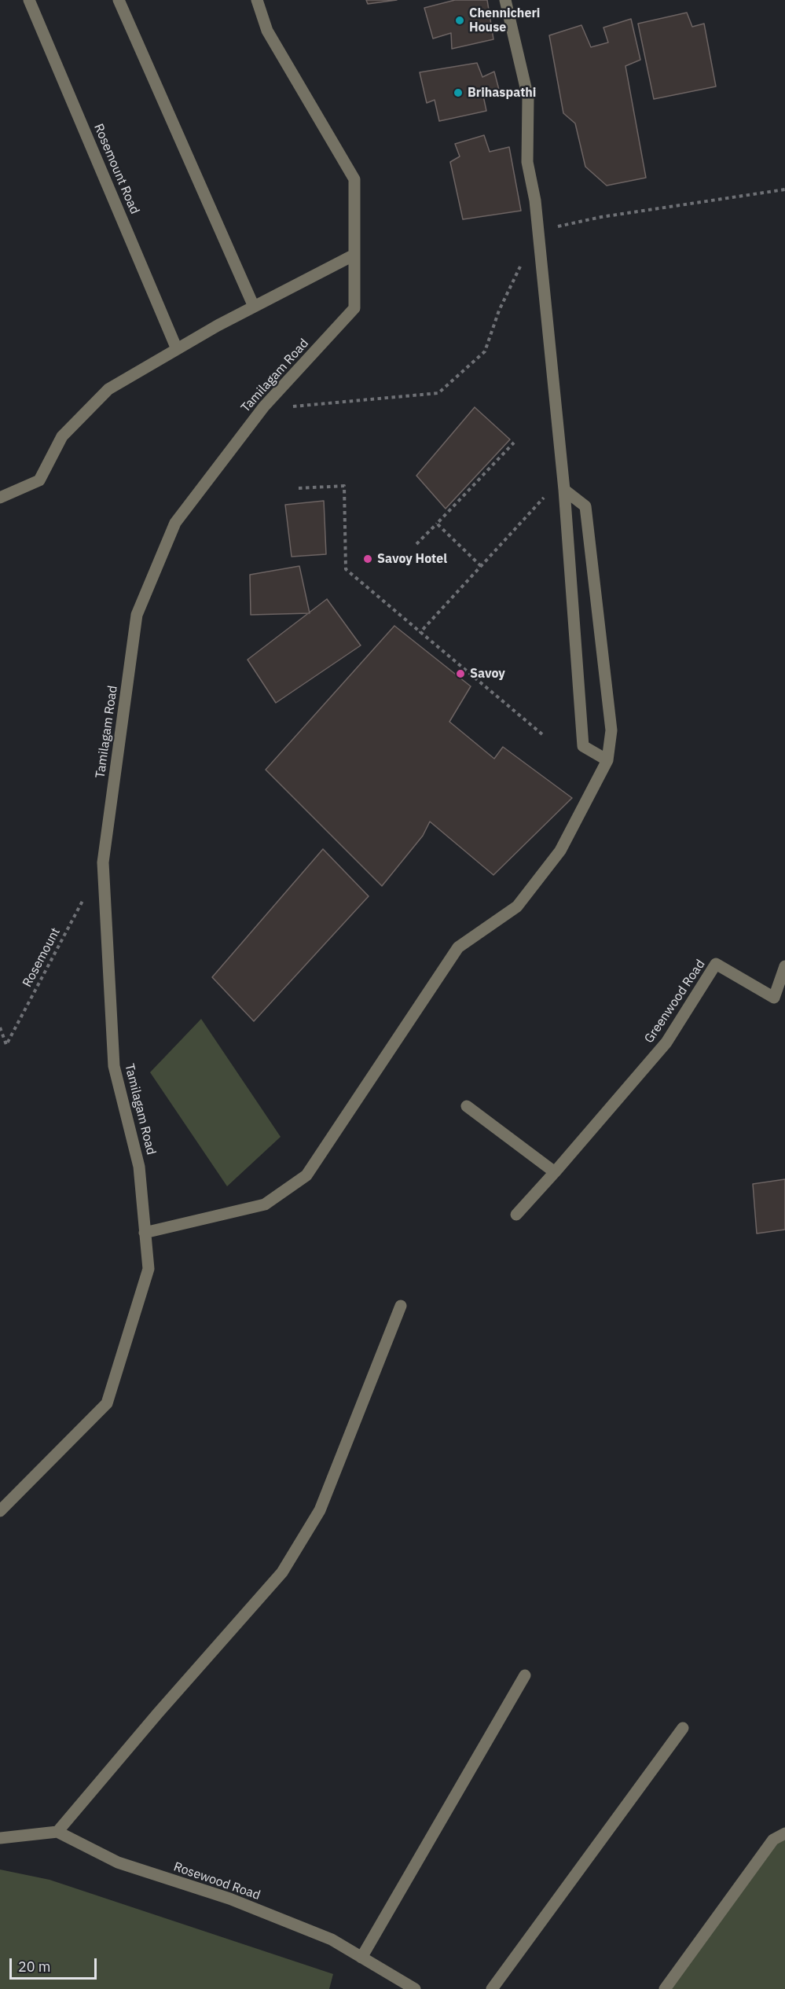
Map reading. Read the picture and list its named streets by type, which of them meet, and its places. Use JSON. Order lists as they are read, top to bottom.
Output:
{
  "streets": {
    "street": [
      "Rosemount Road",
      "Tamilagam Road",
      "Greenwood Road",
      "Rosewood Road"
    ],
    "path": ["Rosemount"]
  },
  "places": [
    "Chennicheri House",
    "Brihaspathi",
    "Savoy Hotel",
    "Savoy"
  ],
  "scale_bar": "20 m"
}
